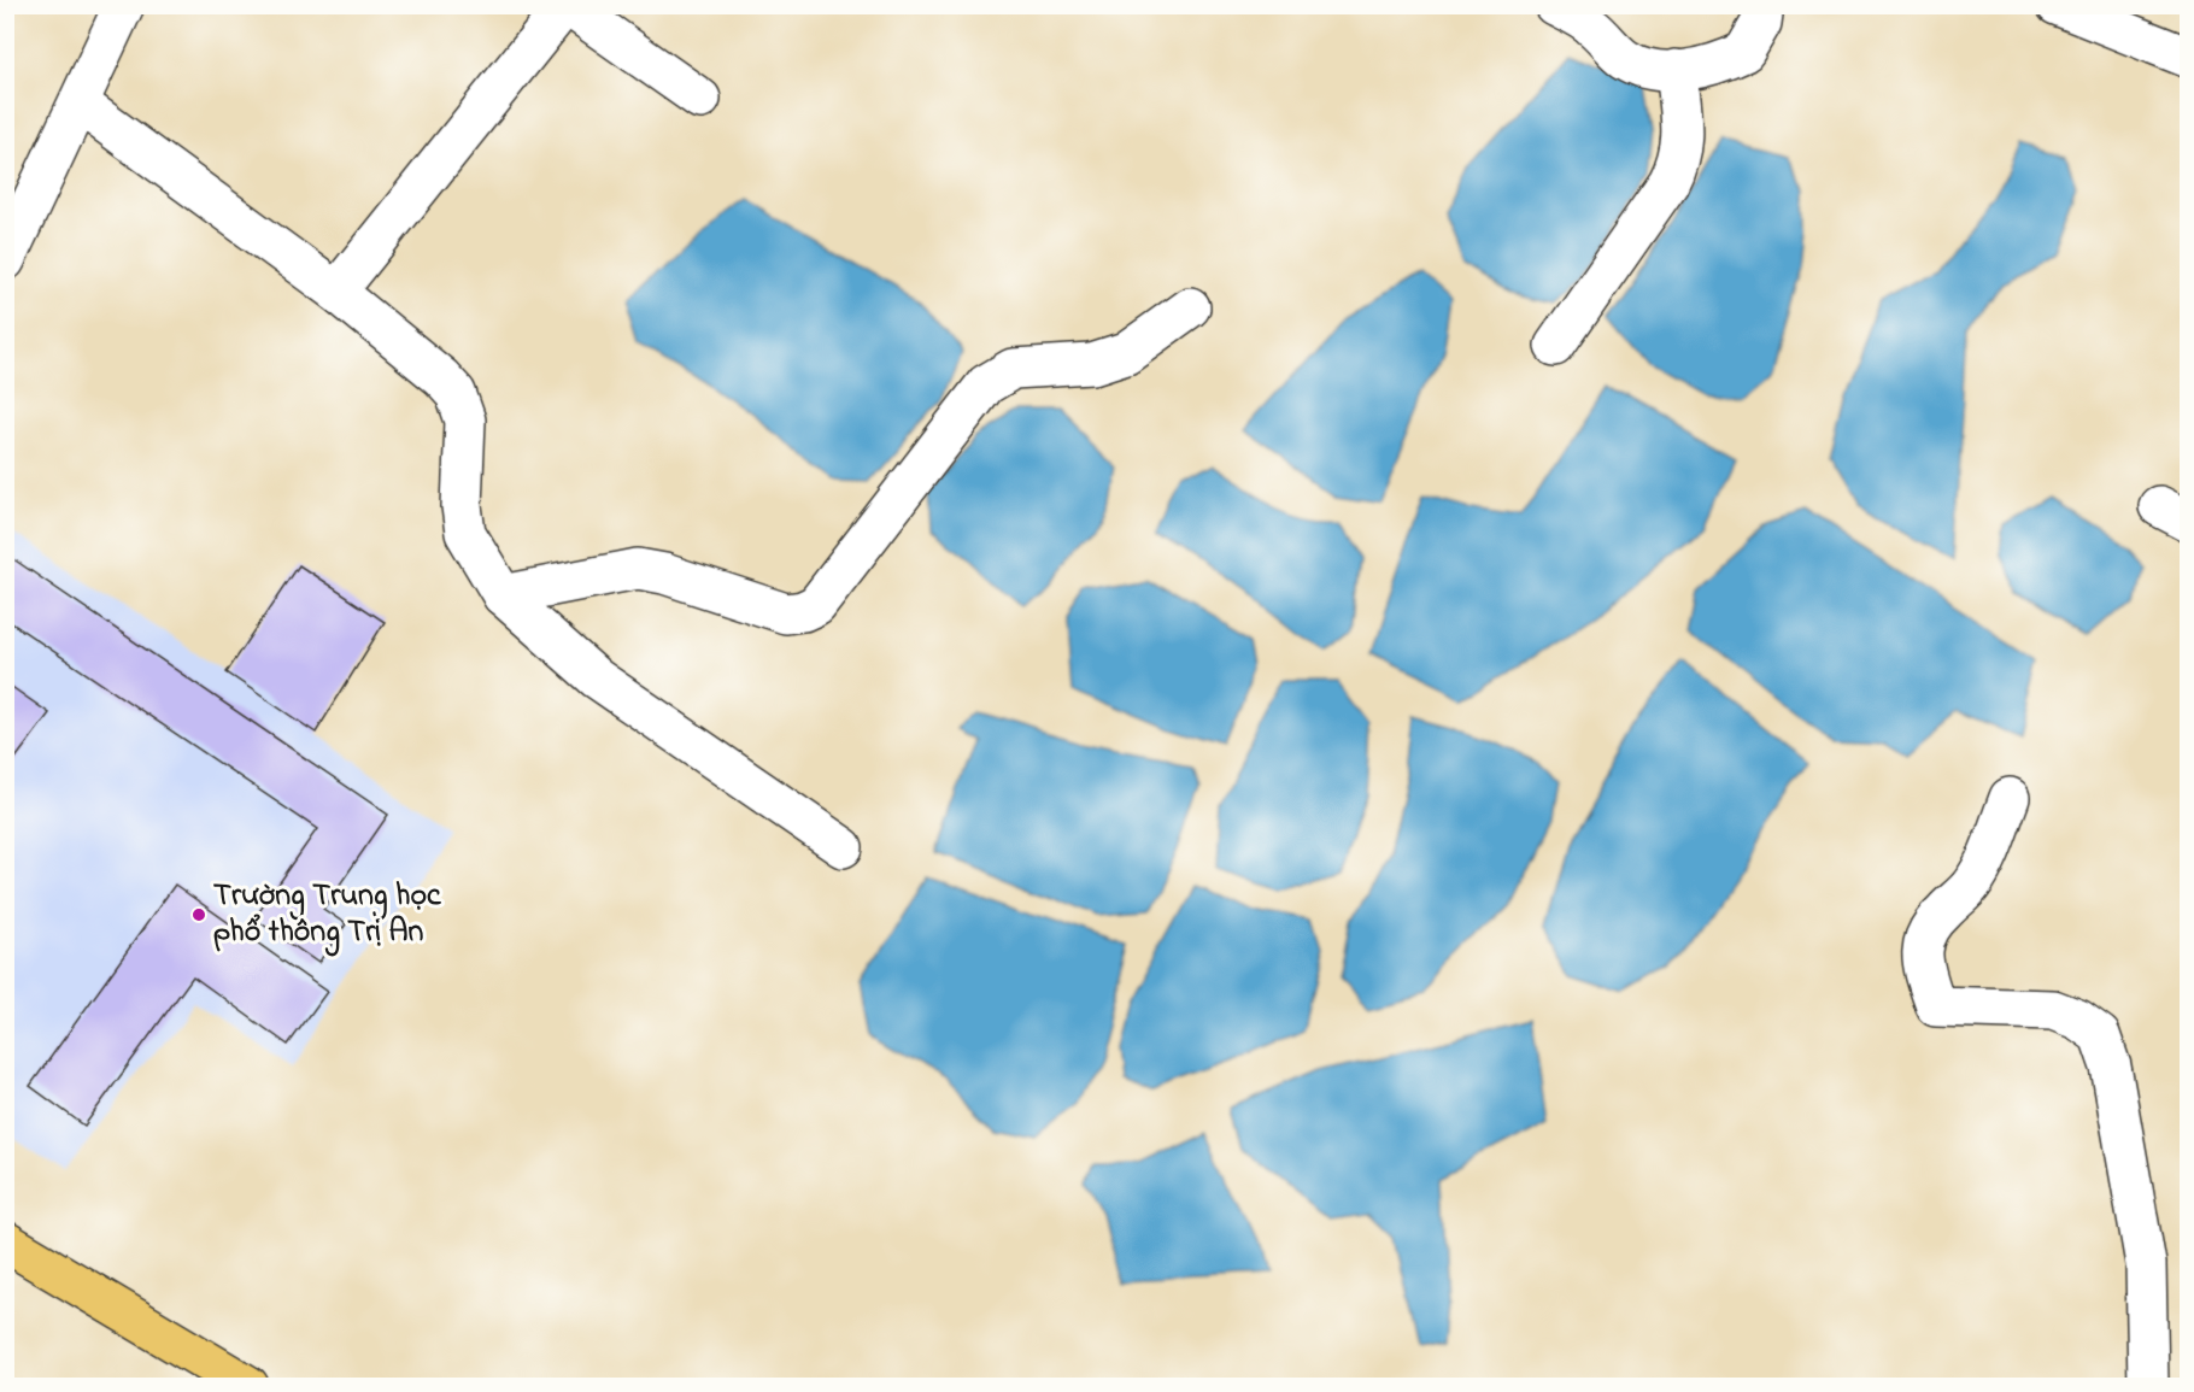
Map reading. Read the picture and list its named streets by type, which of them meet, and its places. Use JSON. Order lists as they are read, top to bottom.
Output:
{
  "places": ["Trường Trung học phổ thông Trị An"]
}
